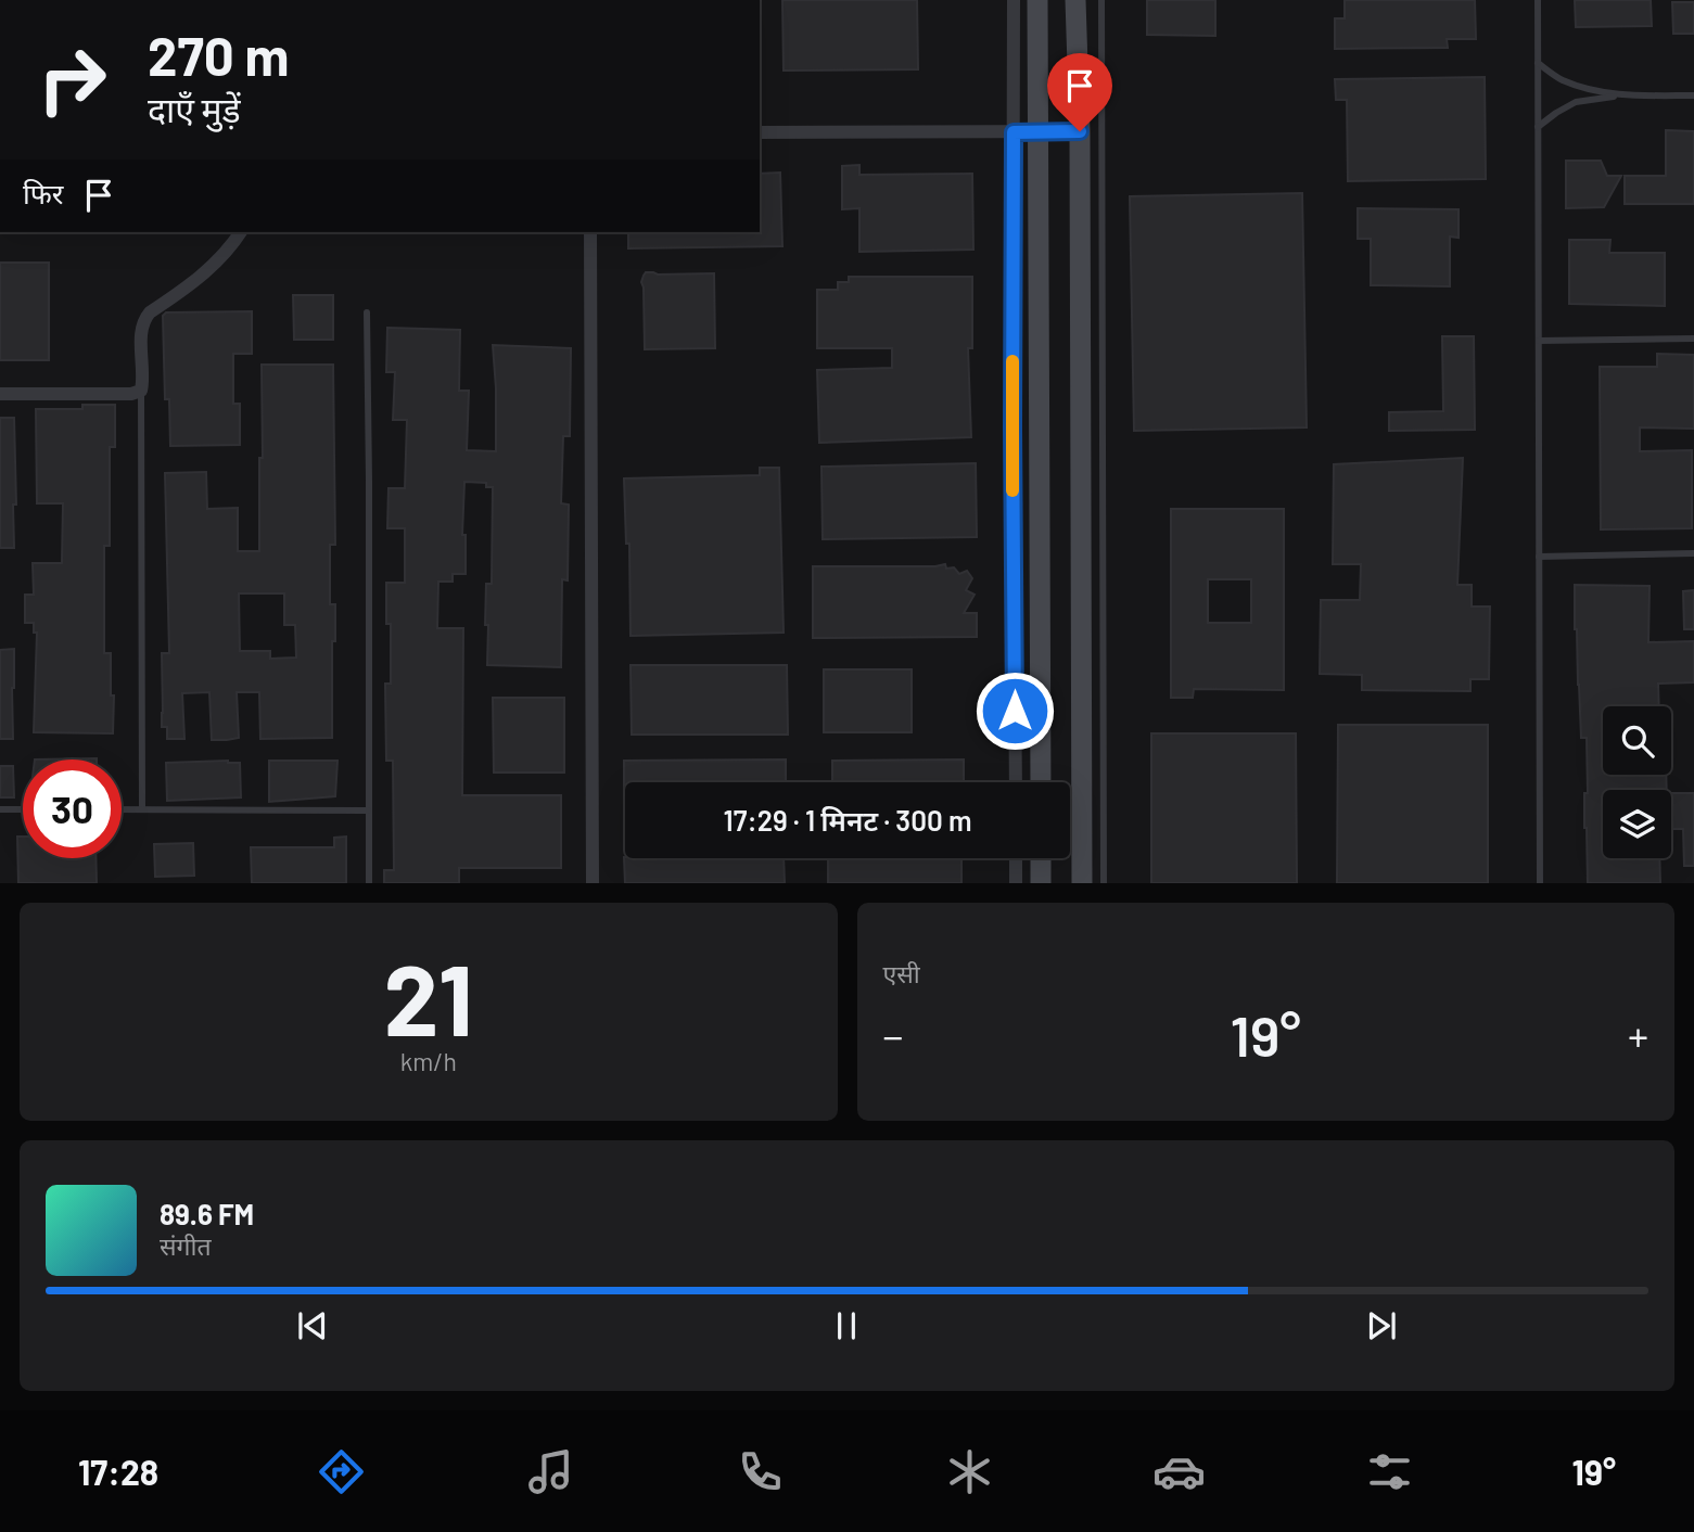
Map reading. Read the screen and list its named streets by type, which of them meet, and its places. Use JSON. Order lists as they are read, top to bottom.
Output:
{
  "page": {
    "turn": ["270 m", "दाएँ मुड़ें"],
    "then": "फिर",
    "limit": "30",
    "trip": "17:29 · 1 मिनट · 300 m",
    "tile": [
      ["21", "km/h"],
      "एसी"
    ],
    "heat": ["−", "19°", "+"],
    "song": ["89.6 FM", "संगीत"],
    "tabs": ["17:28", "19°"]
  }
}
